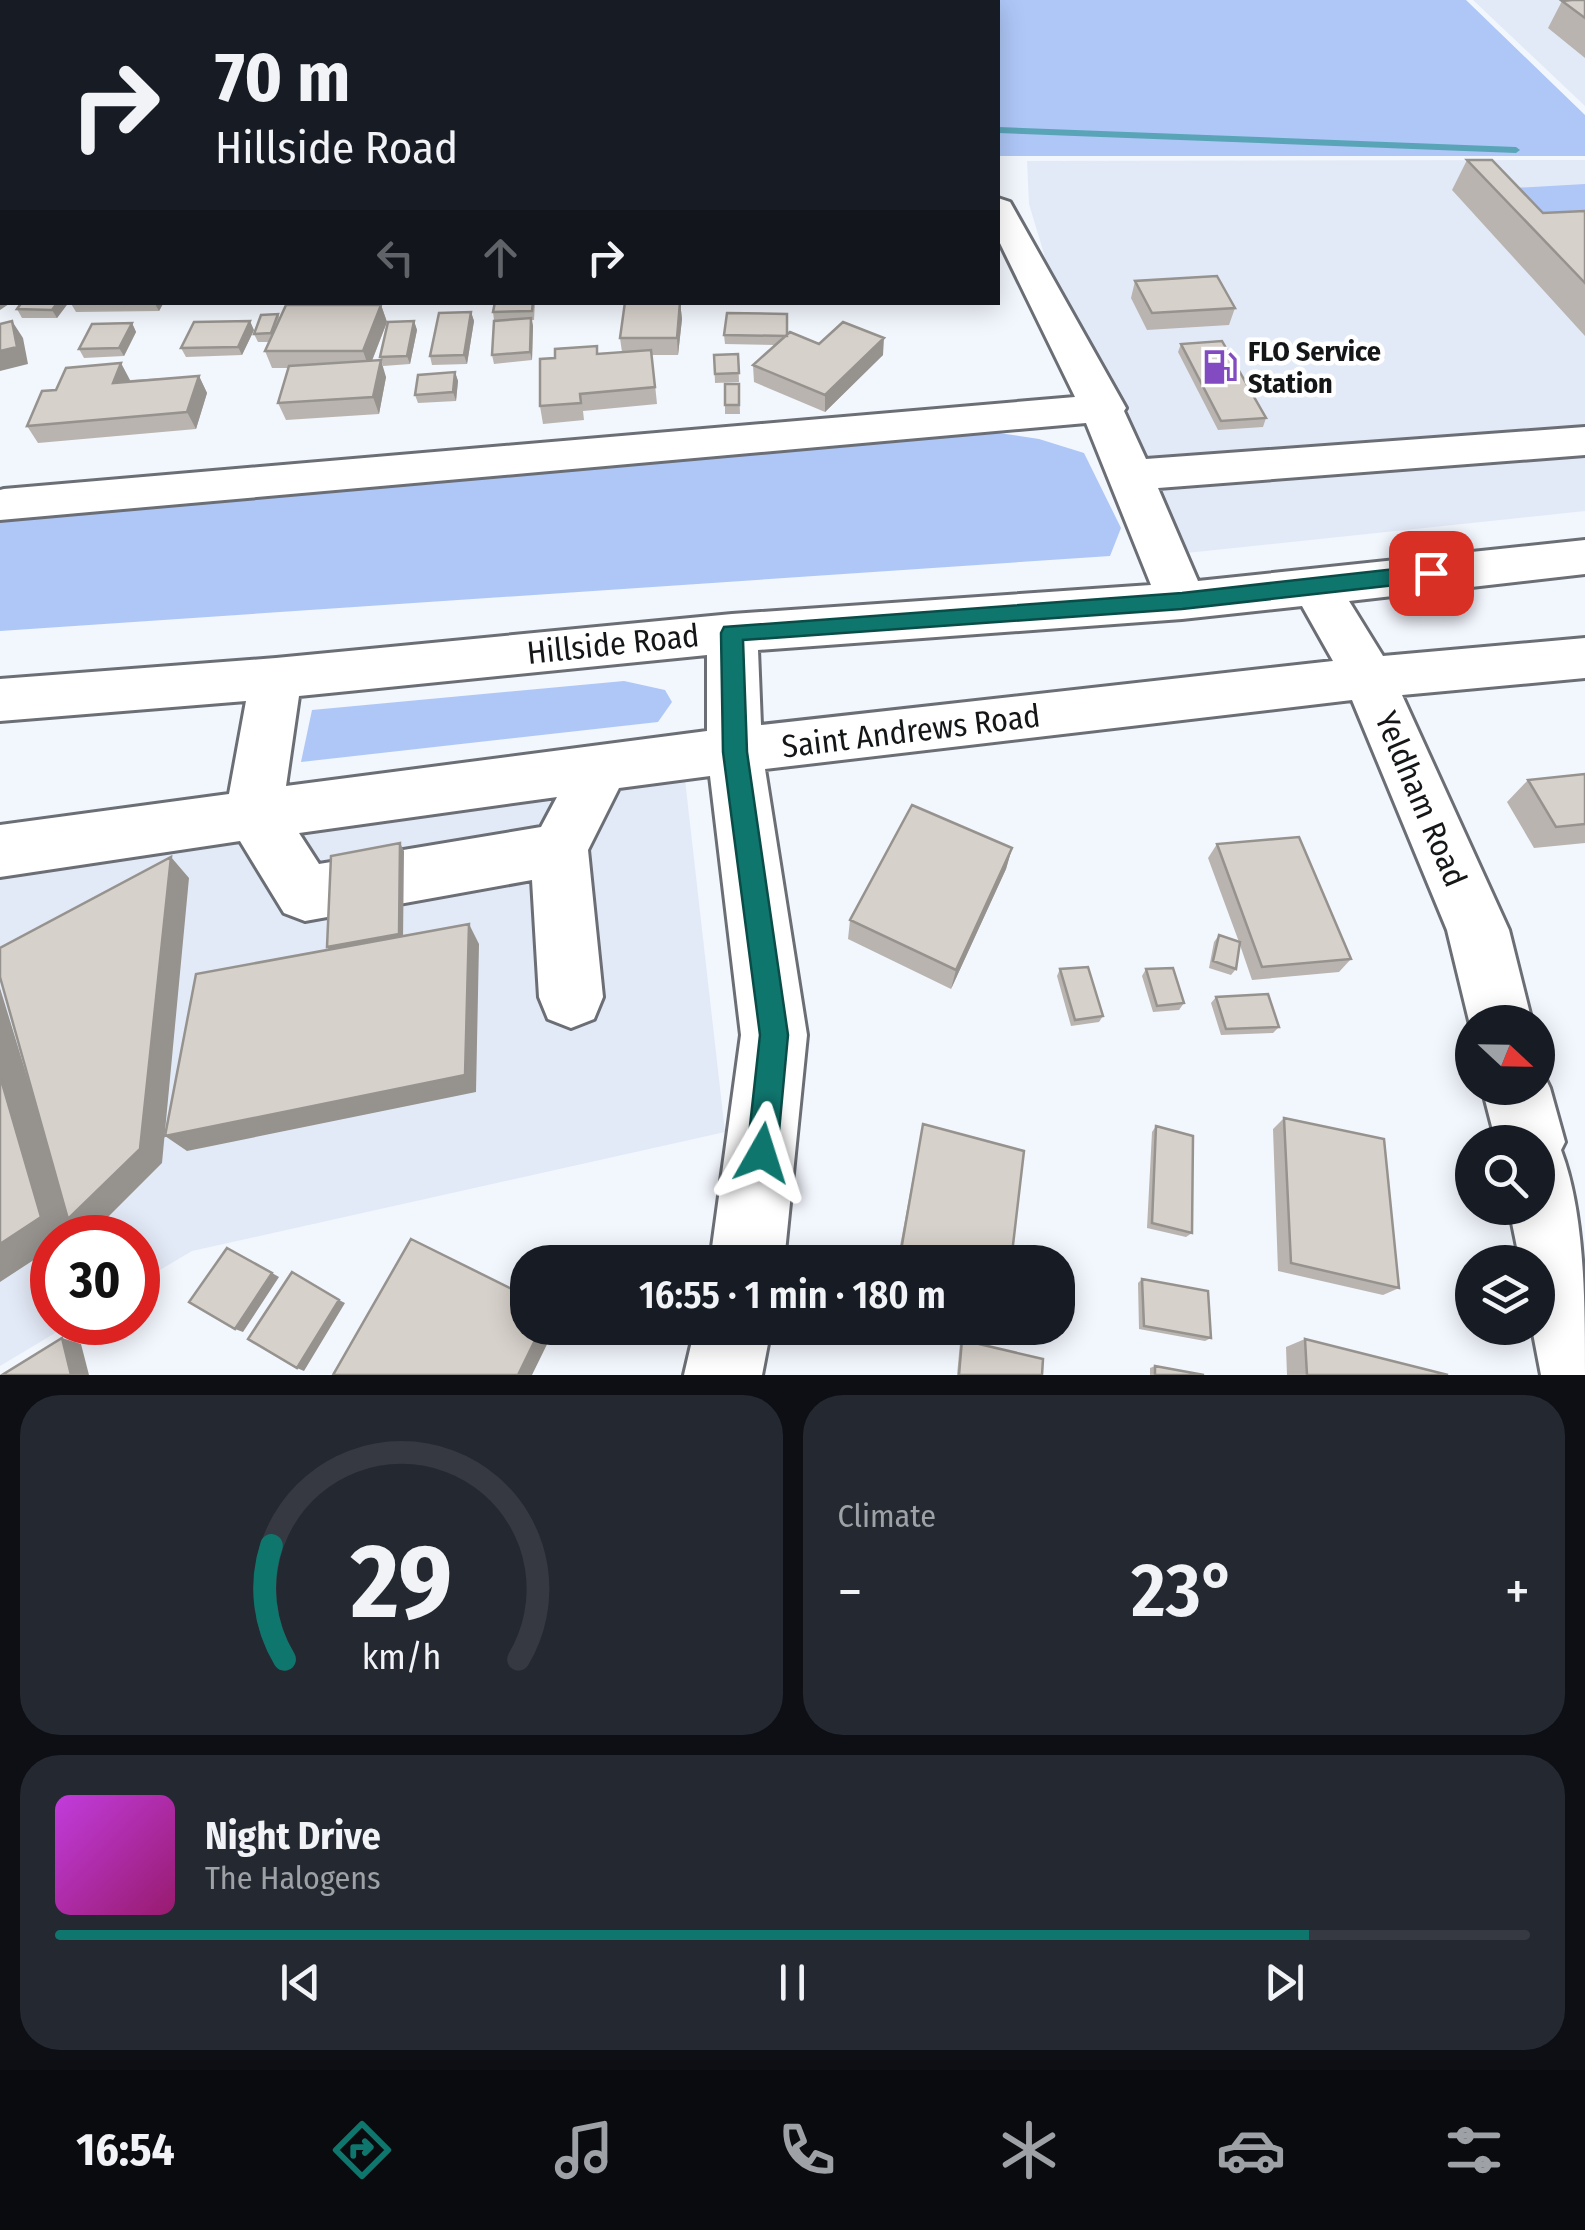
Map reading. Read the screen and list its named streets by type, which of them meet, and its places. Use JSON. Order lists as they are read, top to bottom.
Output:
{
  "streets": {
    "street": ["Hillside Road", "Saint Andrews Road", "Yeldham Road"]
  },
  "crossings": [
    ["Hillside Road", "Yeldham Road"],
    ["Saint Andrews Road", "Yeldham Road"]
  ],
  "places": {
    "fuel station": ["FLO Service Station"]
  },
  "north": "right",
  "page": {
    "turn": ["70 m", "Hillside Road"],
    "limit": "30",
    "trip": "16:55 · 1 min · 180 m",
    "tile": "Climate",
    "heat": ["−", "23°", "+"],
    "song": ["Night Drive", "The Halogens"],
    "tabs": "16:54",
    "gauge": ["29", "km/h"]
  }
}
